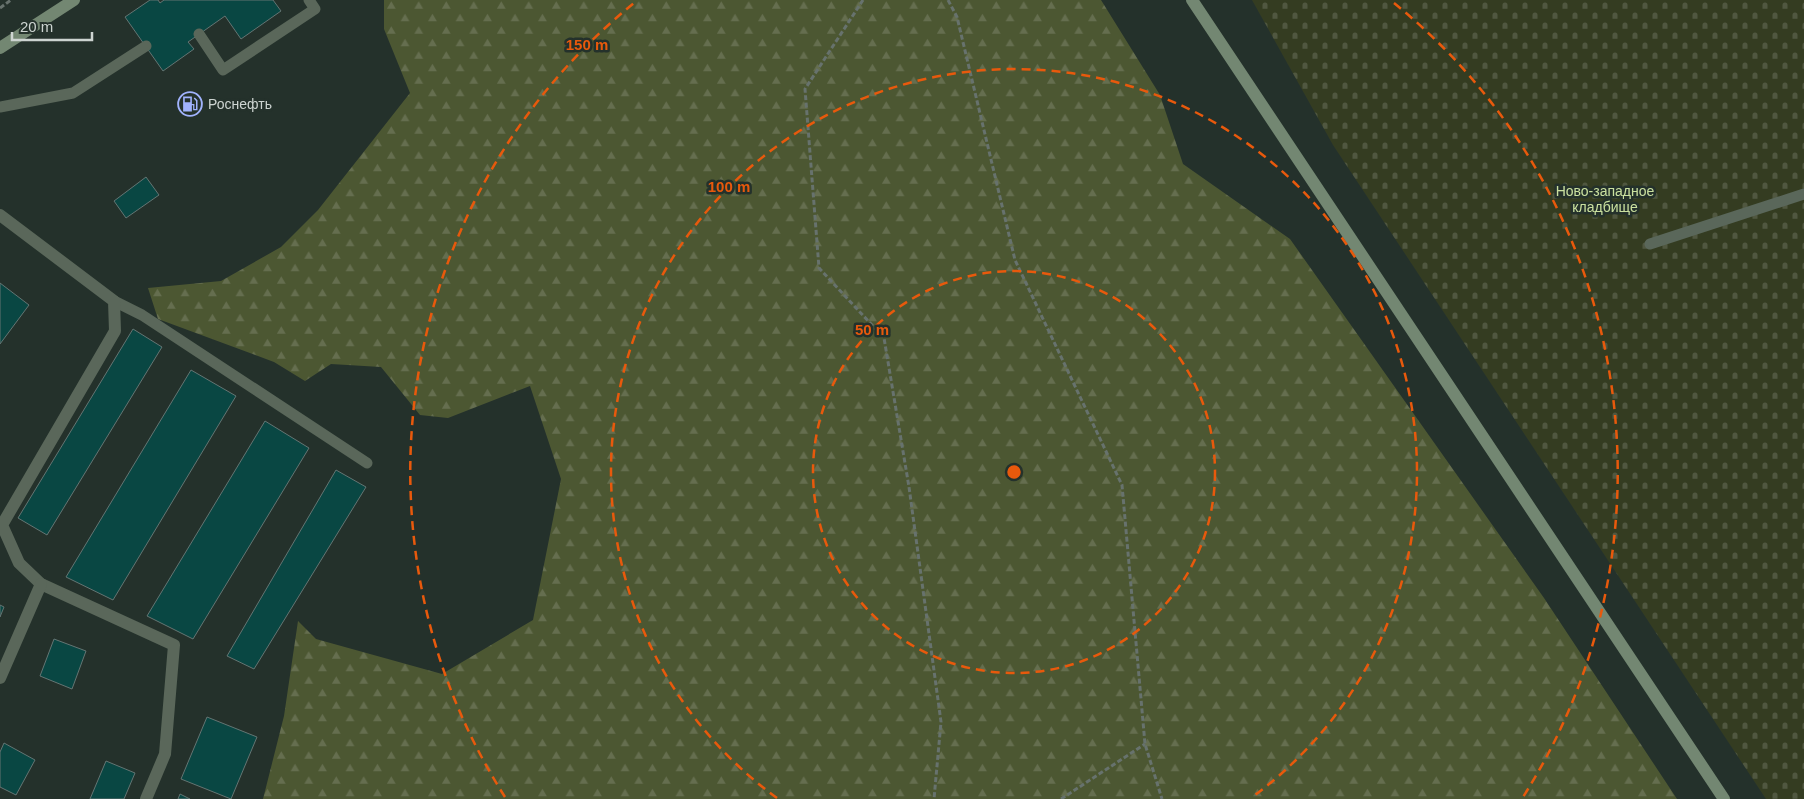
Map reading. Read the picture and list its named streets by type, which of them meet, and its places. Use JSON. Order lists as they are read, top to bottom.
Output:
{
  "parks": ["Ново-западное кладбище"],
  "places": {
    "fuel station": ["Роснефть"]
  },
  "scale_bar": "20 m",
  "rings": ["150 m", "100 m", "50 m"]
}
